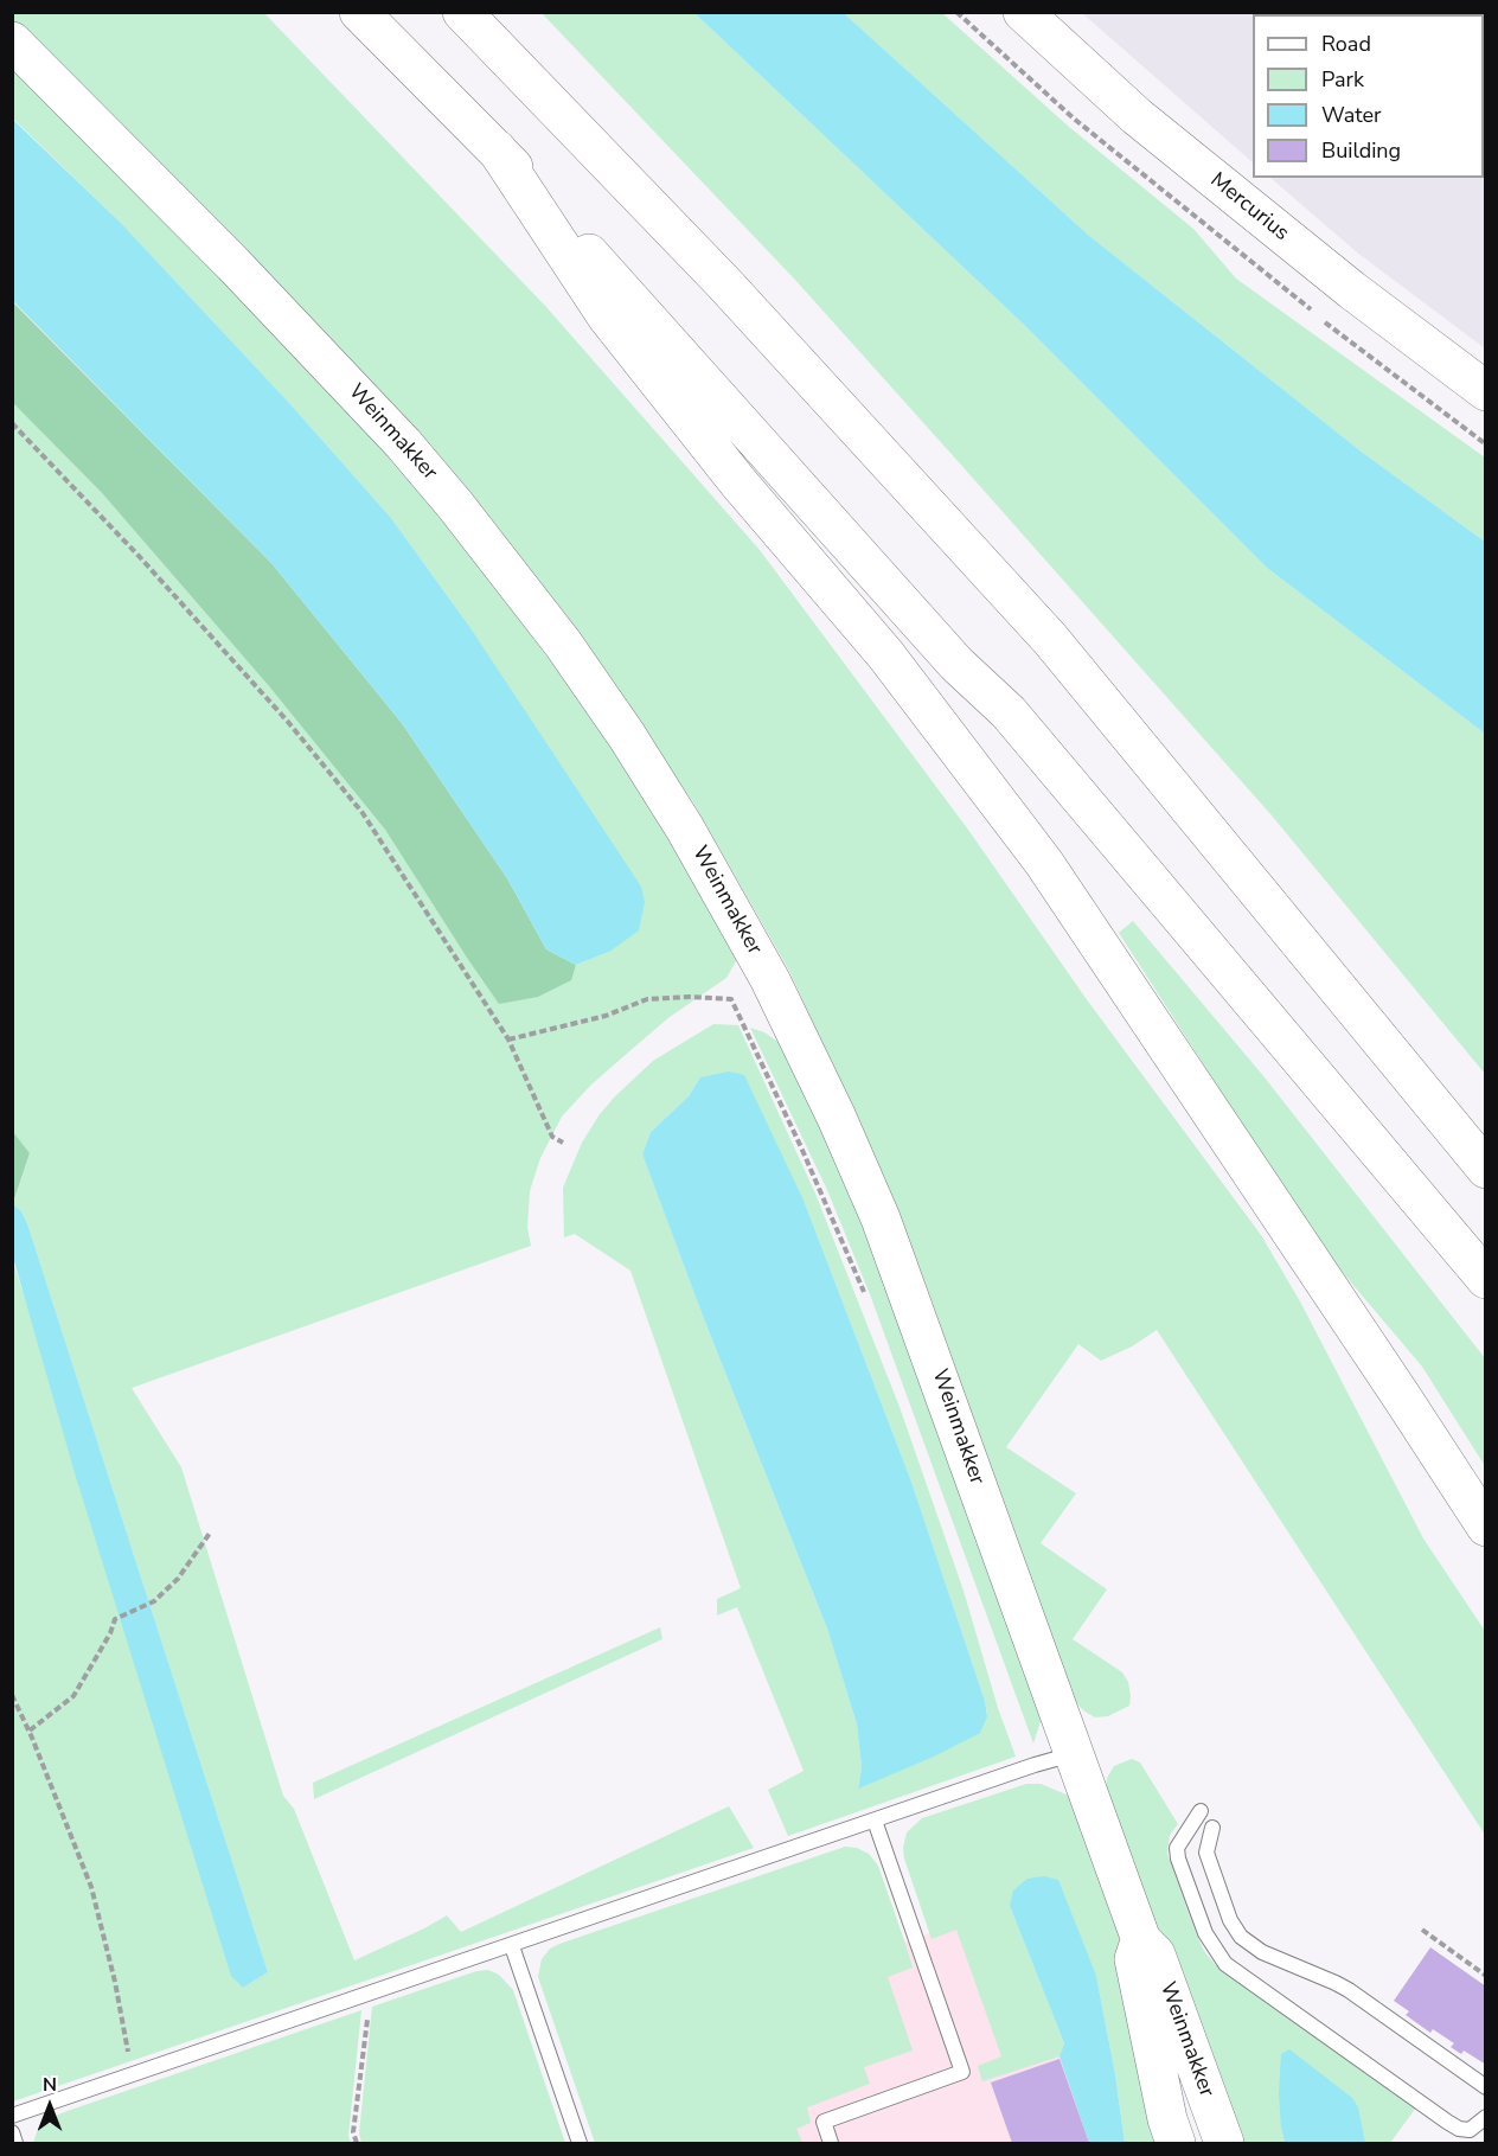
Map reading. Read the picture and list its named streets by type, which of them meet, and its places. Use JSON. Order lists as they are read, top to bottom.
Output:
{
  "streets": {
    "main road": ["Mercurius", "Weinmakker"]
  },
  "legend": [
    "Road",
    "Park",
    "Water",
    "Building"
  ],
  "north": "top"
}
